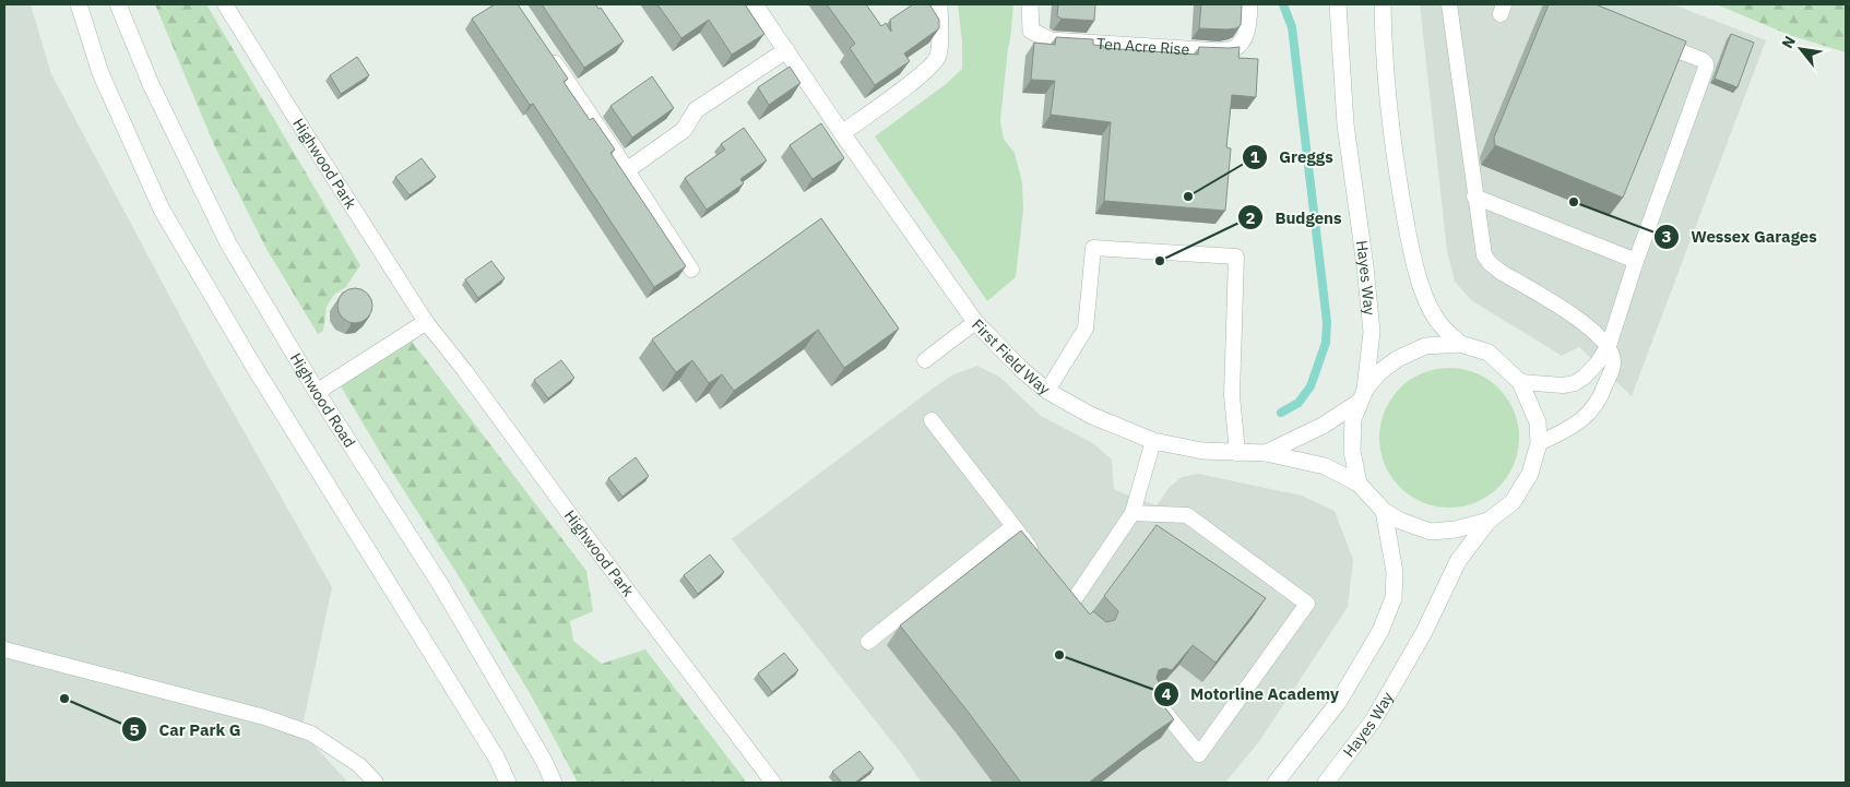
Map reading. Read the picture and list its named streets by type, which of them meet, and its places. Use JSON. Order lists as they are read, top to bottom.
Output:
{
  "streets": {
    "street": [
      "Ten Acre Rise",
      "Hayes Way",
      "First Field Way",
      "Highwood Road"
    ],
    "lane": ["Highwood Park"]
  },
  "crossings": [
    ["Hayes Way", "First Field Way"]
  ],
  "places": [
    "Greggs",
    "Wessex Garages",
    "Budgens",
    "Motorline Academy",
    "Car Park G"
  ],
  "north": "top left"
}
